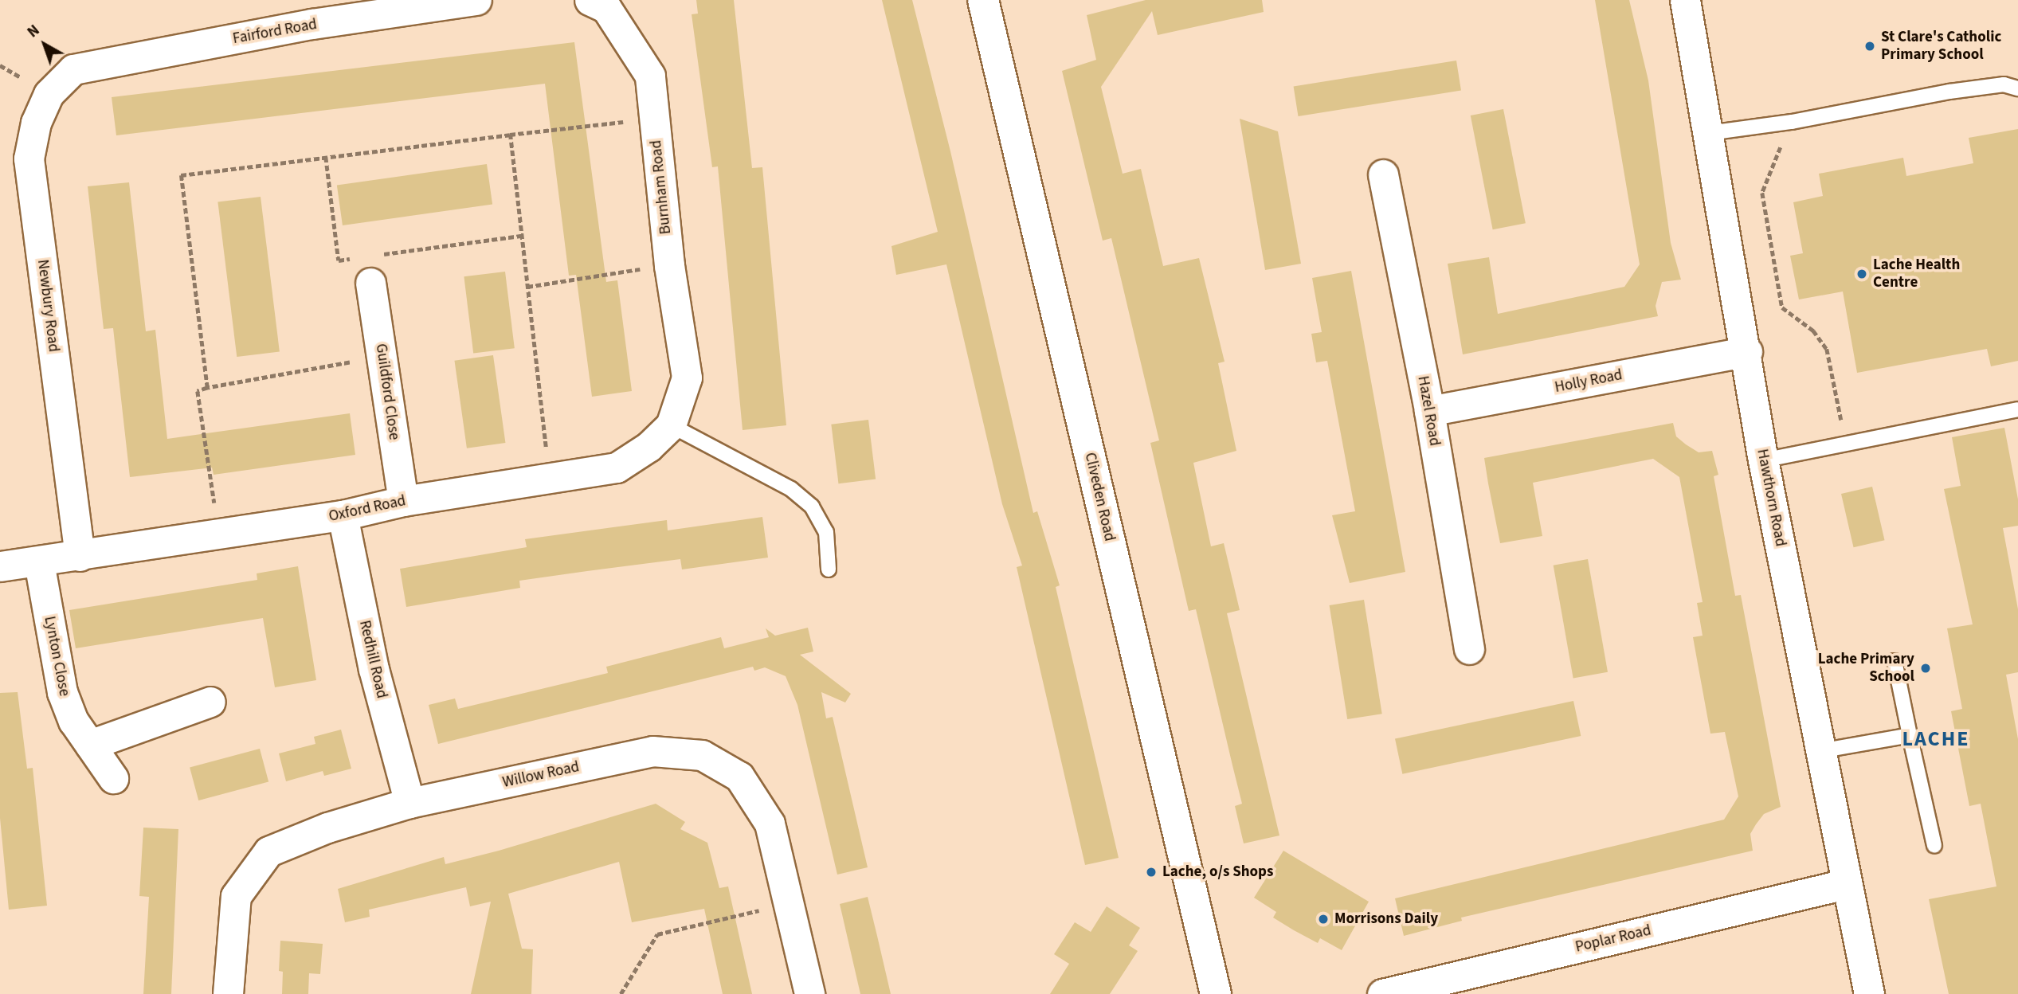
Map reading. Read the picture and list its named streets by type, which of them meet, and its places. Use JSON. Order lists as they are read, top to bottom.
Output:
{
  "streets": {
    "street": [
      "Fairford Road",
      "Burnham Road",
      "Newbury Road",
      "Holly Road",
      "Guildford Close",
      "Hazel Road",
      "Cliveden Road",
      "Hawthorn Road",
      "Oxford Road",
      "Lynton Close",
      "Redhill Road",
      "Willow Road",
      "Poplar Road"
    ]
  },
  "crossings": [
    ["Fairford Road", "Newbury Road"],
    ["Burnham Road", "Oxford Road"],
    ["Newbury Road", "Oxford Road"],
    ["Holly Road", "Hazel Road"],
    ["Holly Road", "Hawthorn Road"],
    ["Guildford Close", "Oxford Road"],
    ["Hawthorn Road", "Poplar Road"],
    ["Oxford Road", "Lynton Close"],
    ["Oxford Road", "Redhill Road"],
    ["Redhill Road", "Willow Road"]
  ],
  "districts": ["LACHE"],
  "places": [
    "St Clare's Catholic Primary School",
    "Lache Health Centre",
    "Lache Primary School",
    "Lache, o/s Shops",
    "Morrisons Daily"
  ],
  "north": "top left"
}
